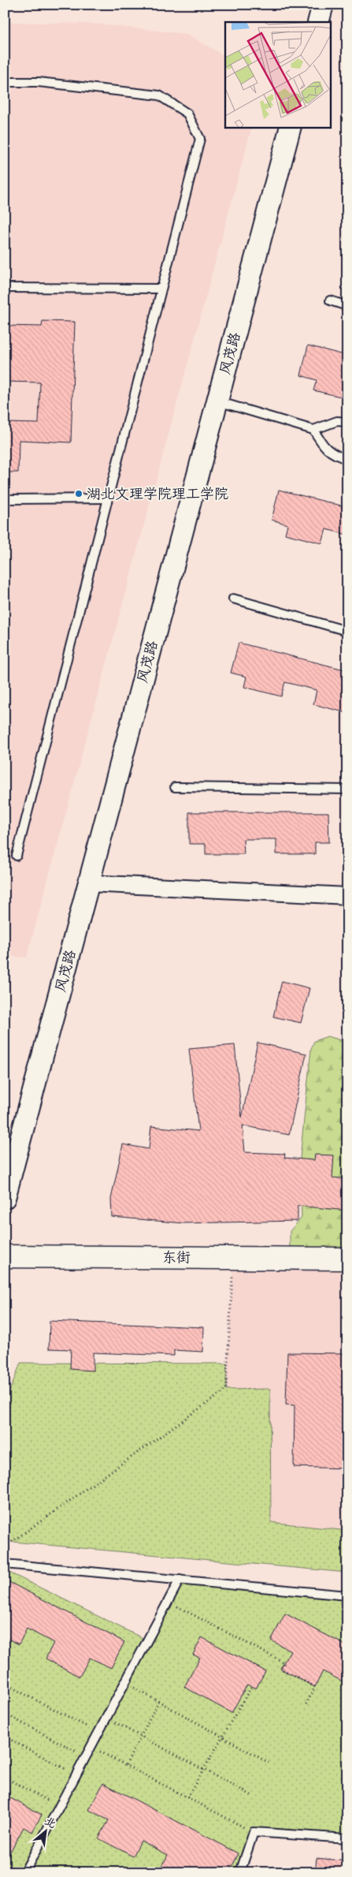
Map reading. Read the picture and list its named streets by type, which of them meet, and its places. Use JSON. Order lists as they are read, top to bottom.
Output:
{
  "streets": {
    "main road": ["东街"],
    "street": ["风茂路"]
  },
  "places": ["湖北文理学院理工学院"],
  "north": "top right"
}
